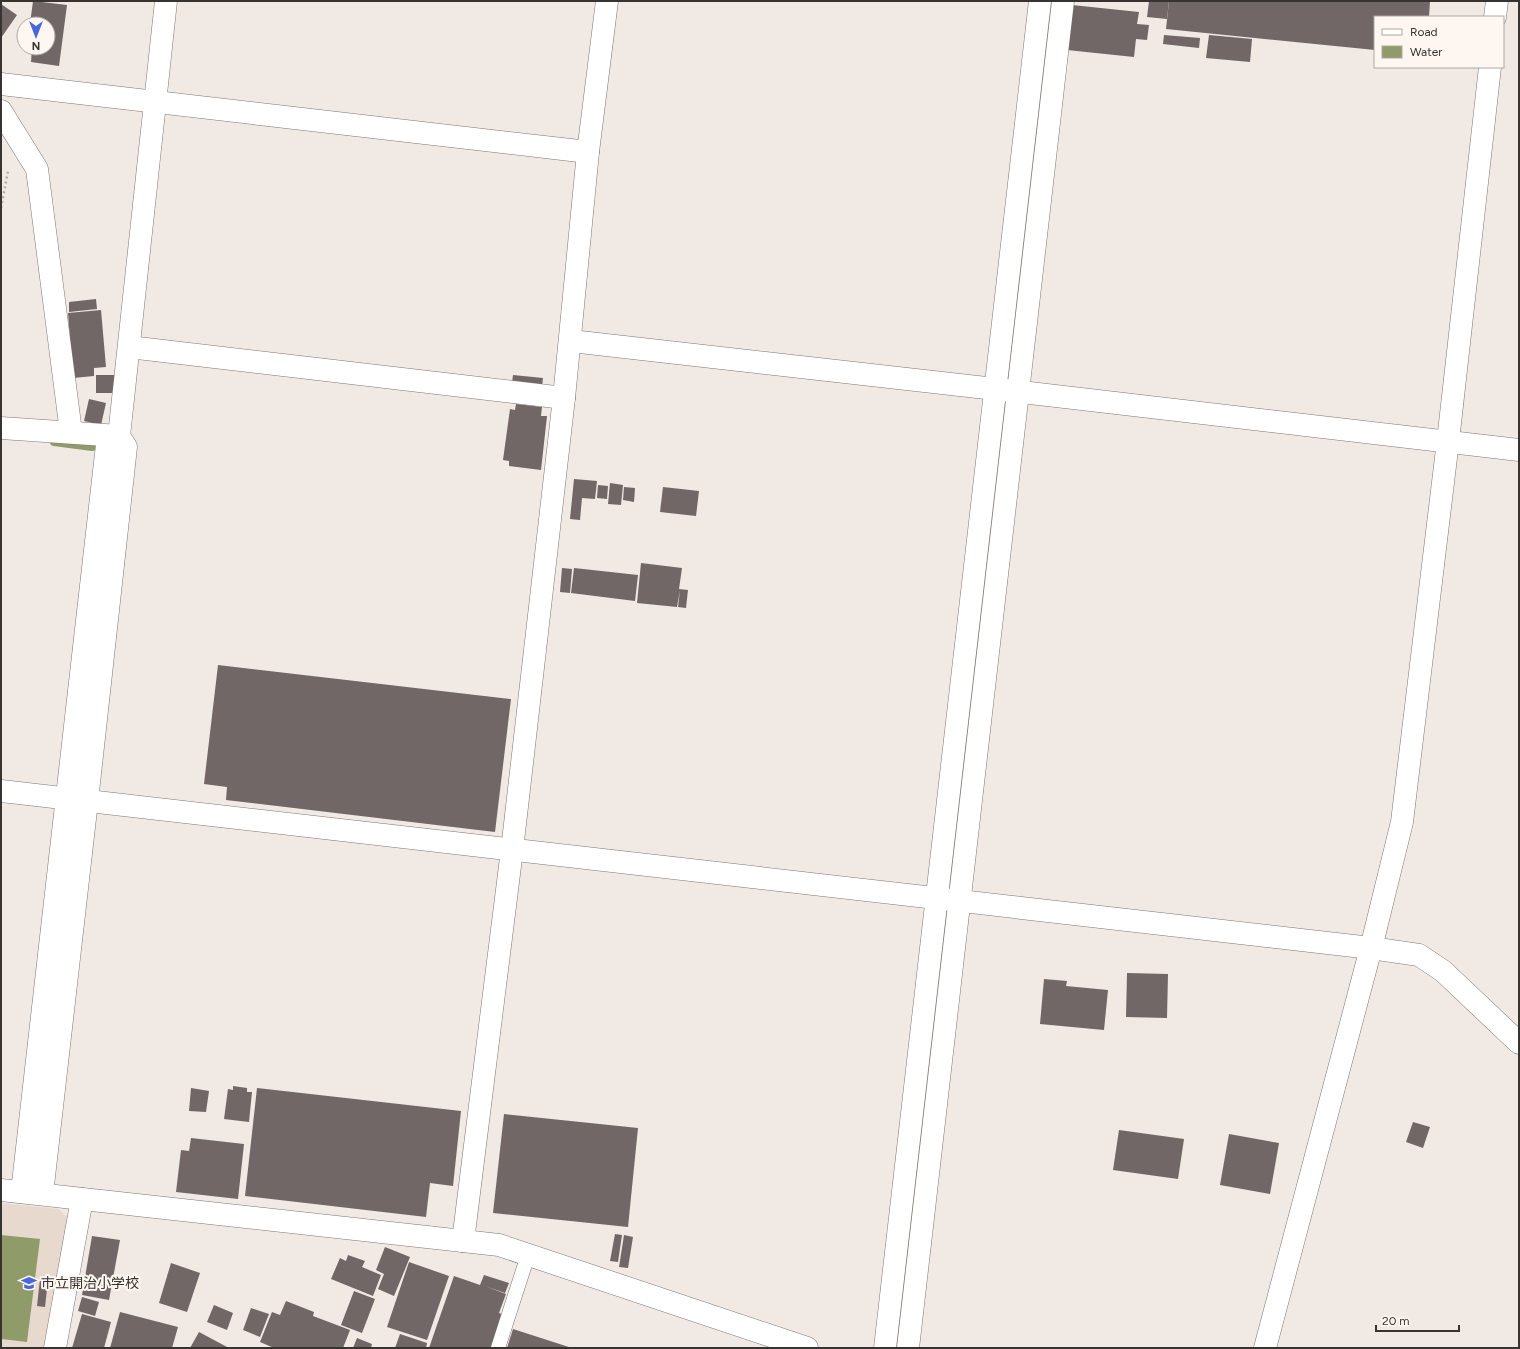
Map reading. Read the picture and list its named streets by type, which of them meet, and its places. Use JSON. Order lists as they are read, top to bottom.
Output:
{
  "places": {
    "school or university": ["市立開治小学校"]
  },
  "legend": ["Road", "Water"],
  "scale_bar": "20 m",
  "north": "bottom"
}
